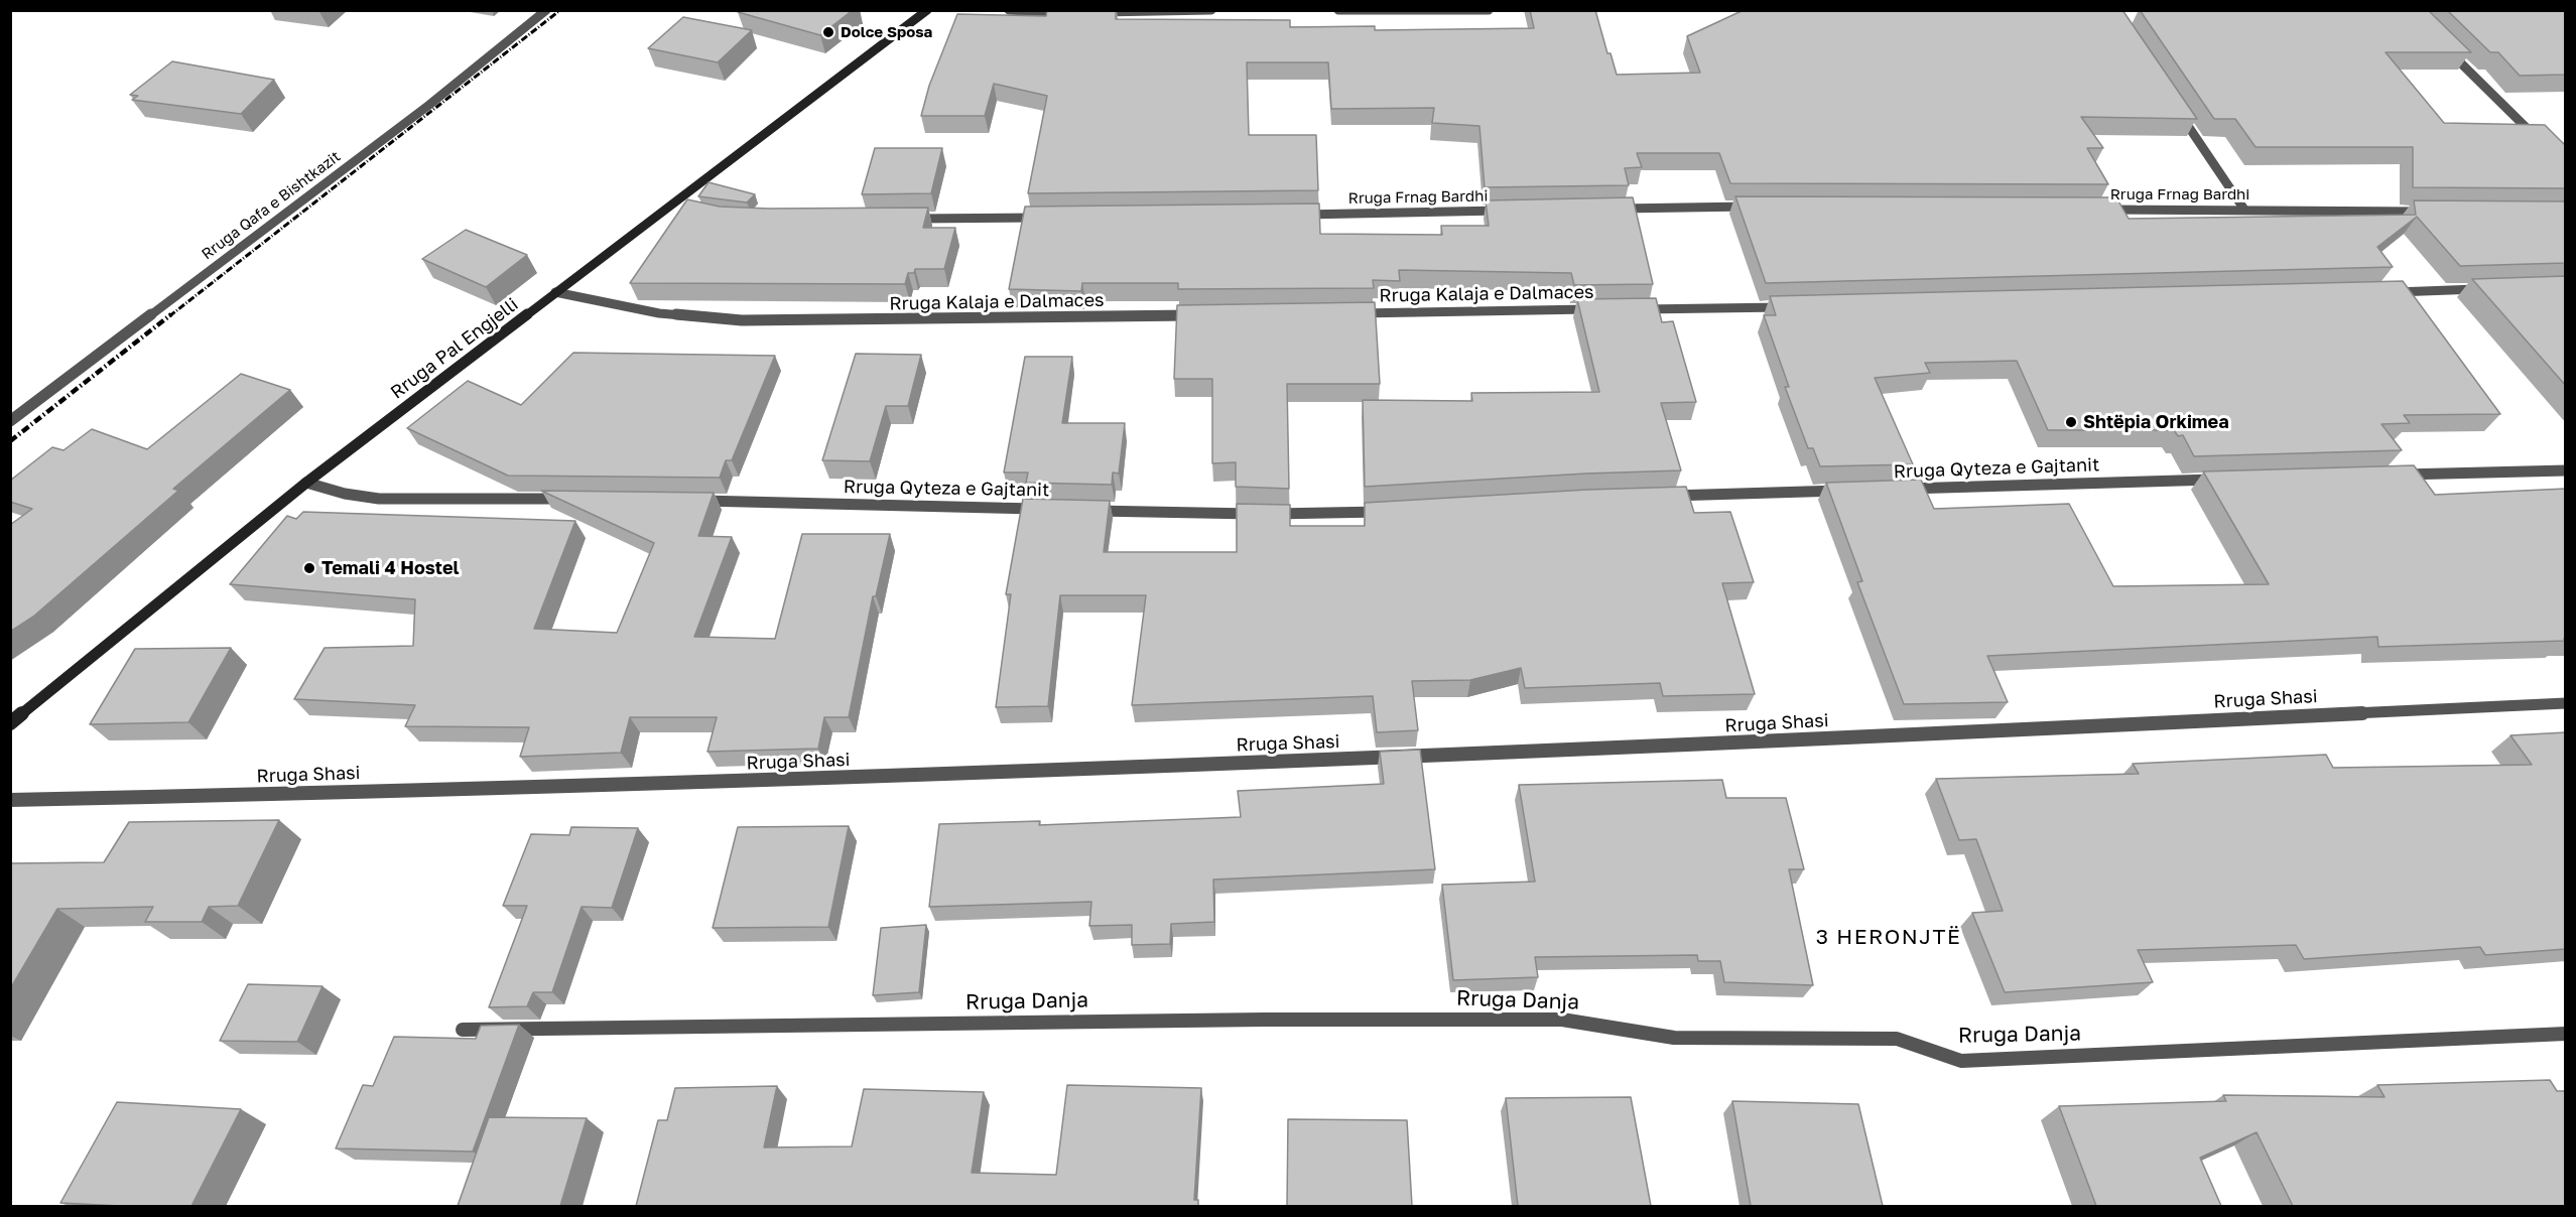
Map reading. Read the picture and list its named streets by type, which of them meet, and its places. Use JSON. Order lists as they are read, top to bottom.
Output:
{
  "streets": {
    "main road": ["Rruga Pal Engjelli"],
    "street": [
      "Rruga Frnag Bardhi",
      "Rruga Qafa e Bishtkazit",
      "Rruga Kalaja e Dalmaces",
      "Rruga Qyteza e Gajtanit",
      "Rruga Shasi",
      "Rruga Danja"
    ]
  },
  "crossings": [
    ["Rruga Kalaja e Dalmaces", "Rruga Pal Engjelli"]
  ],
  "districts": ["3 HERONJTË"],
  "places": ["Dolce Sposa", "Shtëpia Orkimea", "Temali 4 Hostel"]
}
